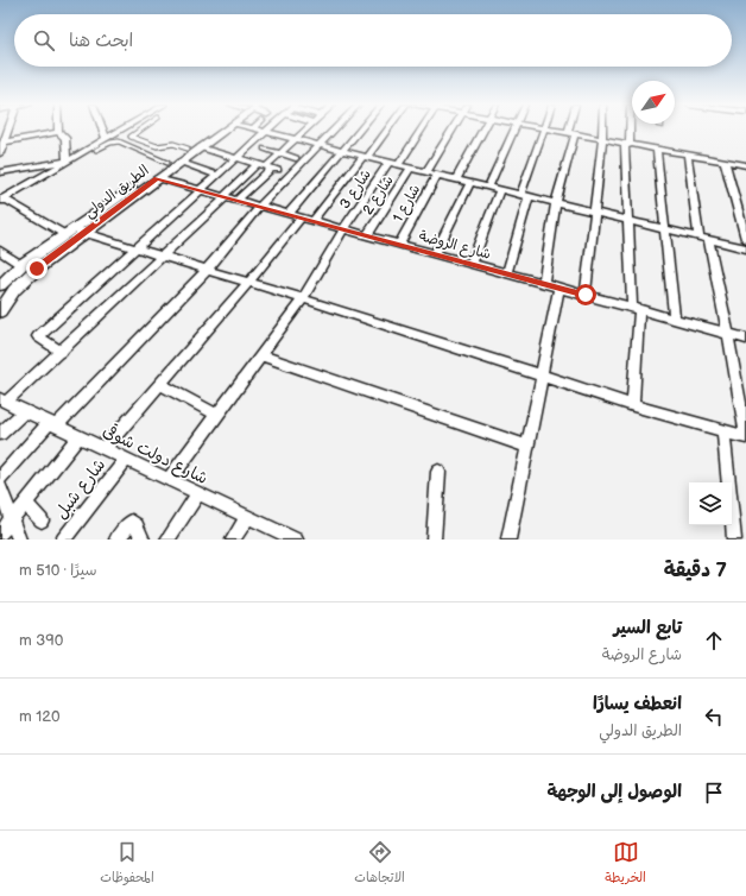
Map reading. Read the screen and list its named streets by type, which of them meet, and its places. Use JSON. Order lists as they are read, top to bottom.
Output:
{
  "streets": {
    "street": [
      "شارع 3",
      "الطريق الدولي",
      "شارع 2",
      "شارع 1",
      "شارع الروضة",
      "شارع دولت شوقى",
      "شارع شبل"
    ]
  },
  "crossings": [
    ["شارع 3", "شارع الروضة"],
    ["شارع 3", "شارع دولت شوقى"],
    ["الطريق الدولي", "شارع الروضة"],
    ["شارع 2", "شارع الروضة"],
    ["شارع 1", "شارع الروضة"],
    ["شارع دولت شوقى", "شارع شبل"]
  ],
  "north": "top right",
  "page": {
    "search": "ابحث هنا",
    "heading": ["7 دقيقة", "سيرًا · 510 m"],
    "list": [
      ["تابع السير", "شارع الروضة", "390 m"],
      ["انعطف يسارًا", "الطريق الدولي", "120 m"],
      "الوصول إلى الوجهة"
    ],
    "nav": ["الخريطة", "الاتجاهات", "المحفوظات"]
  }
}
